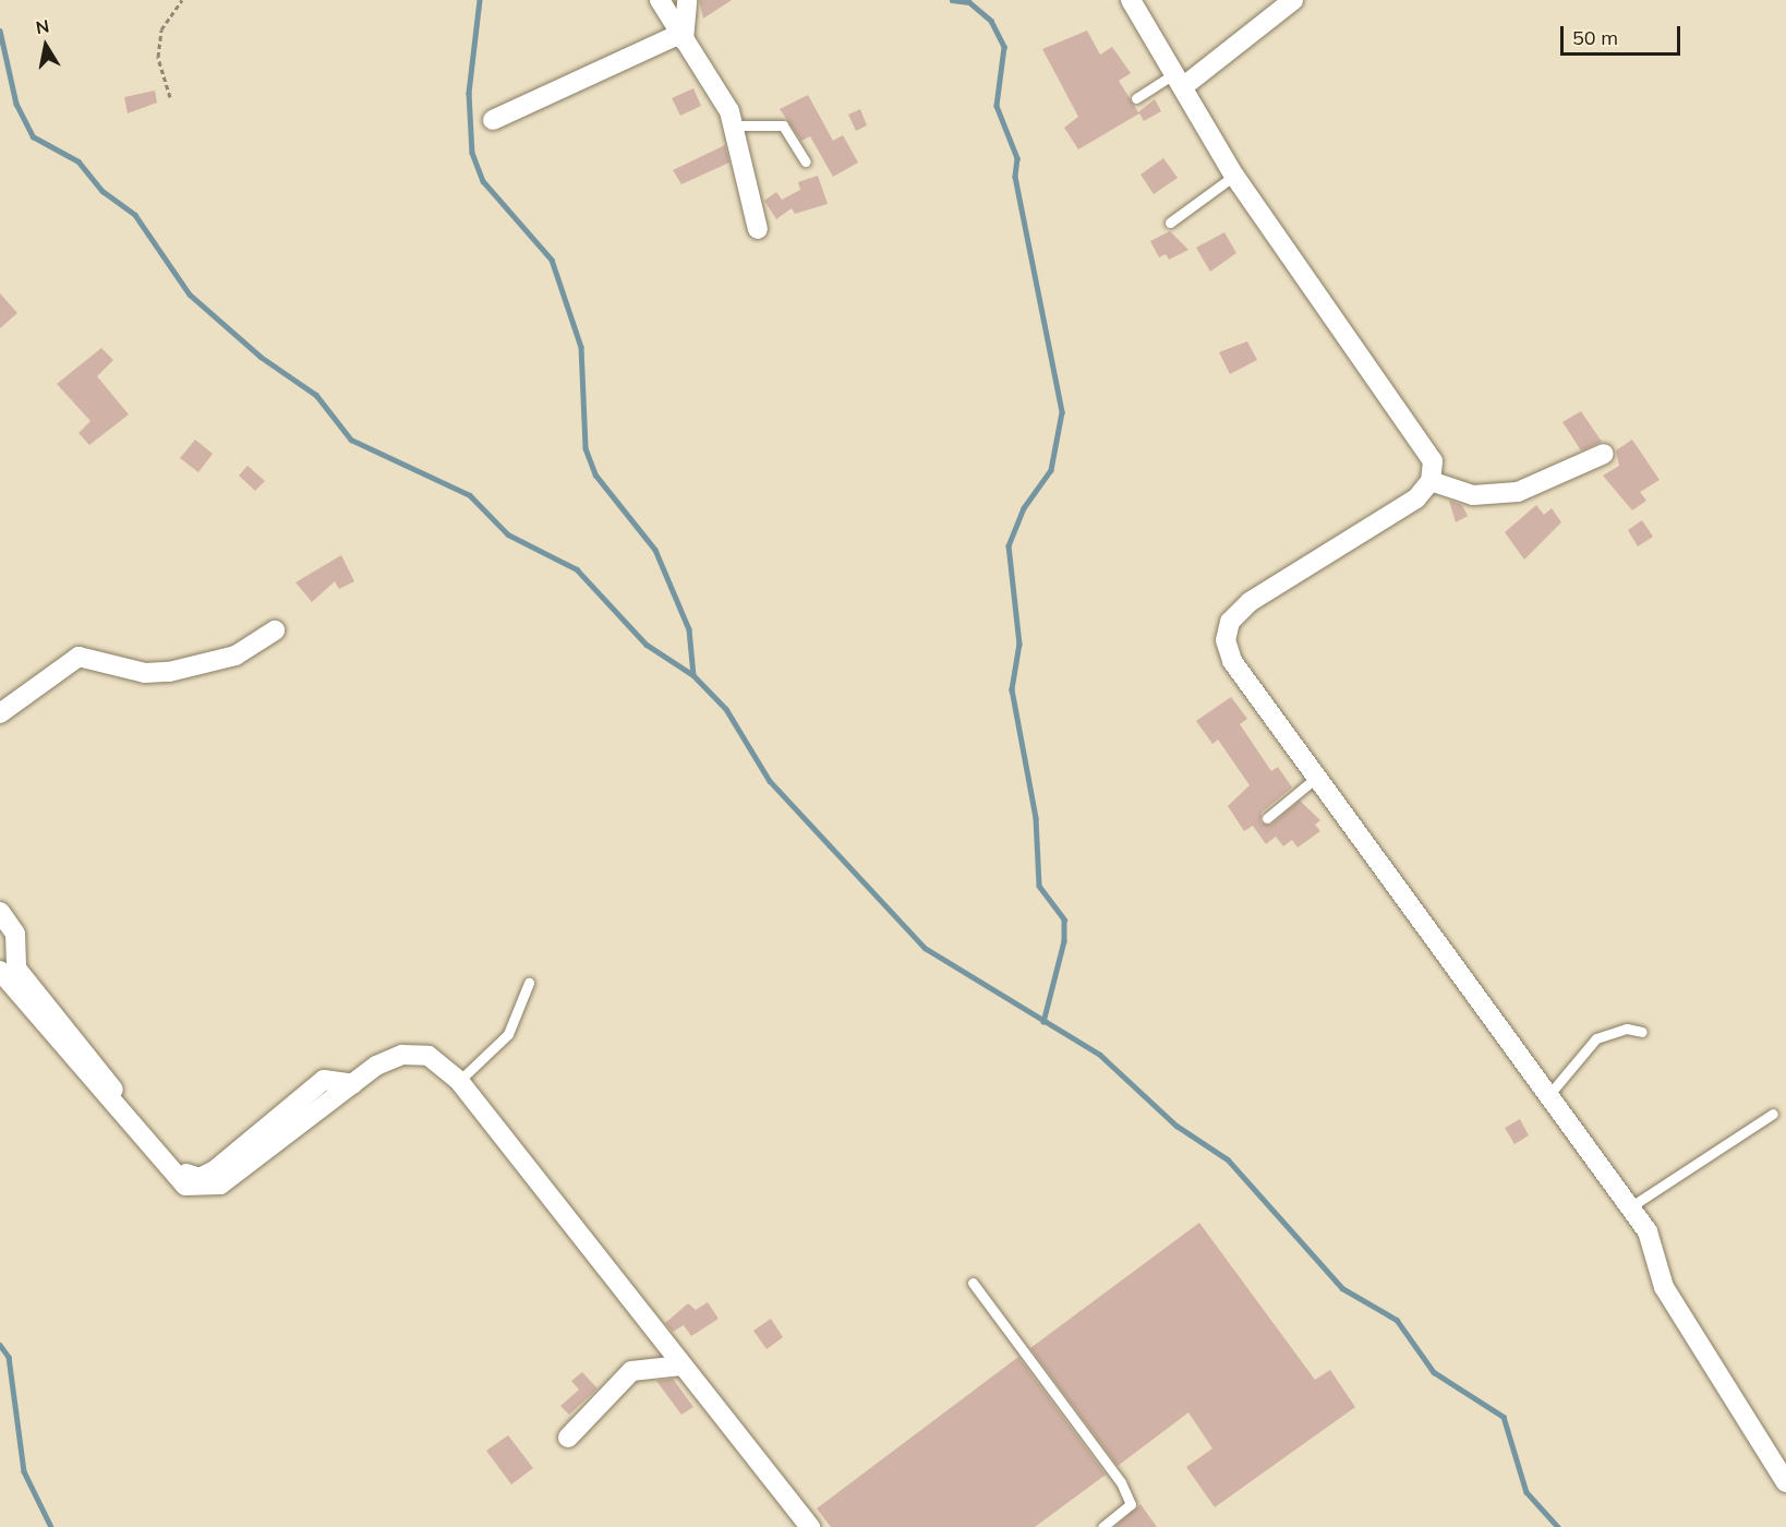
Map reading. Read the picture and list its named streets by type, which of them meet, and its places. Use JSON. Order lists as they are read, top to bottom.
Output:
{
  "scale_bar": "50 m",
  "north": "top"
}
